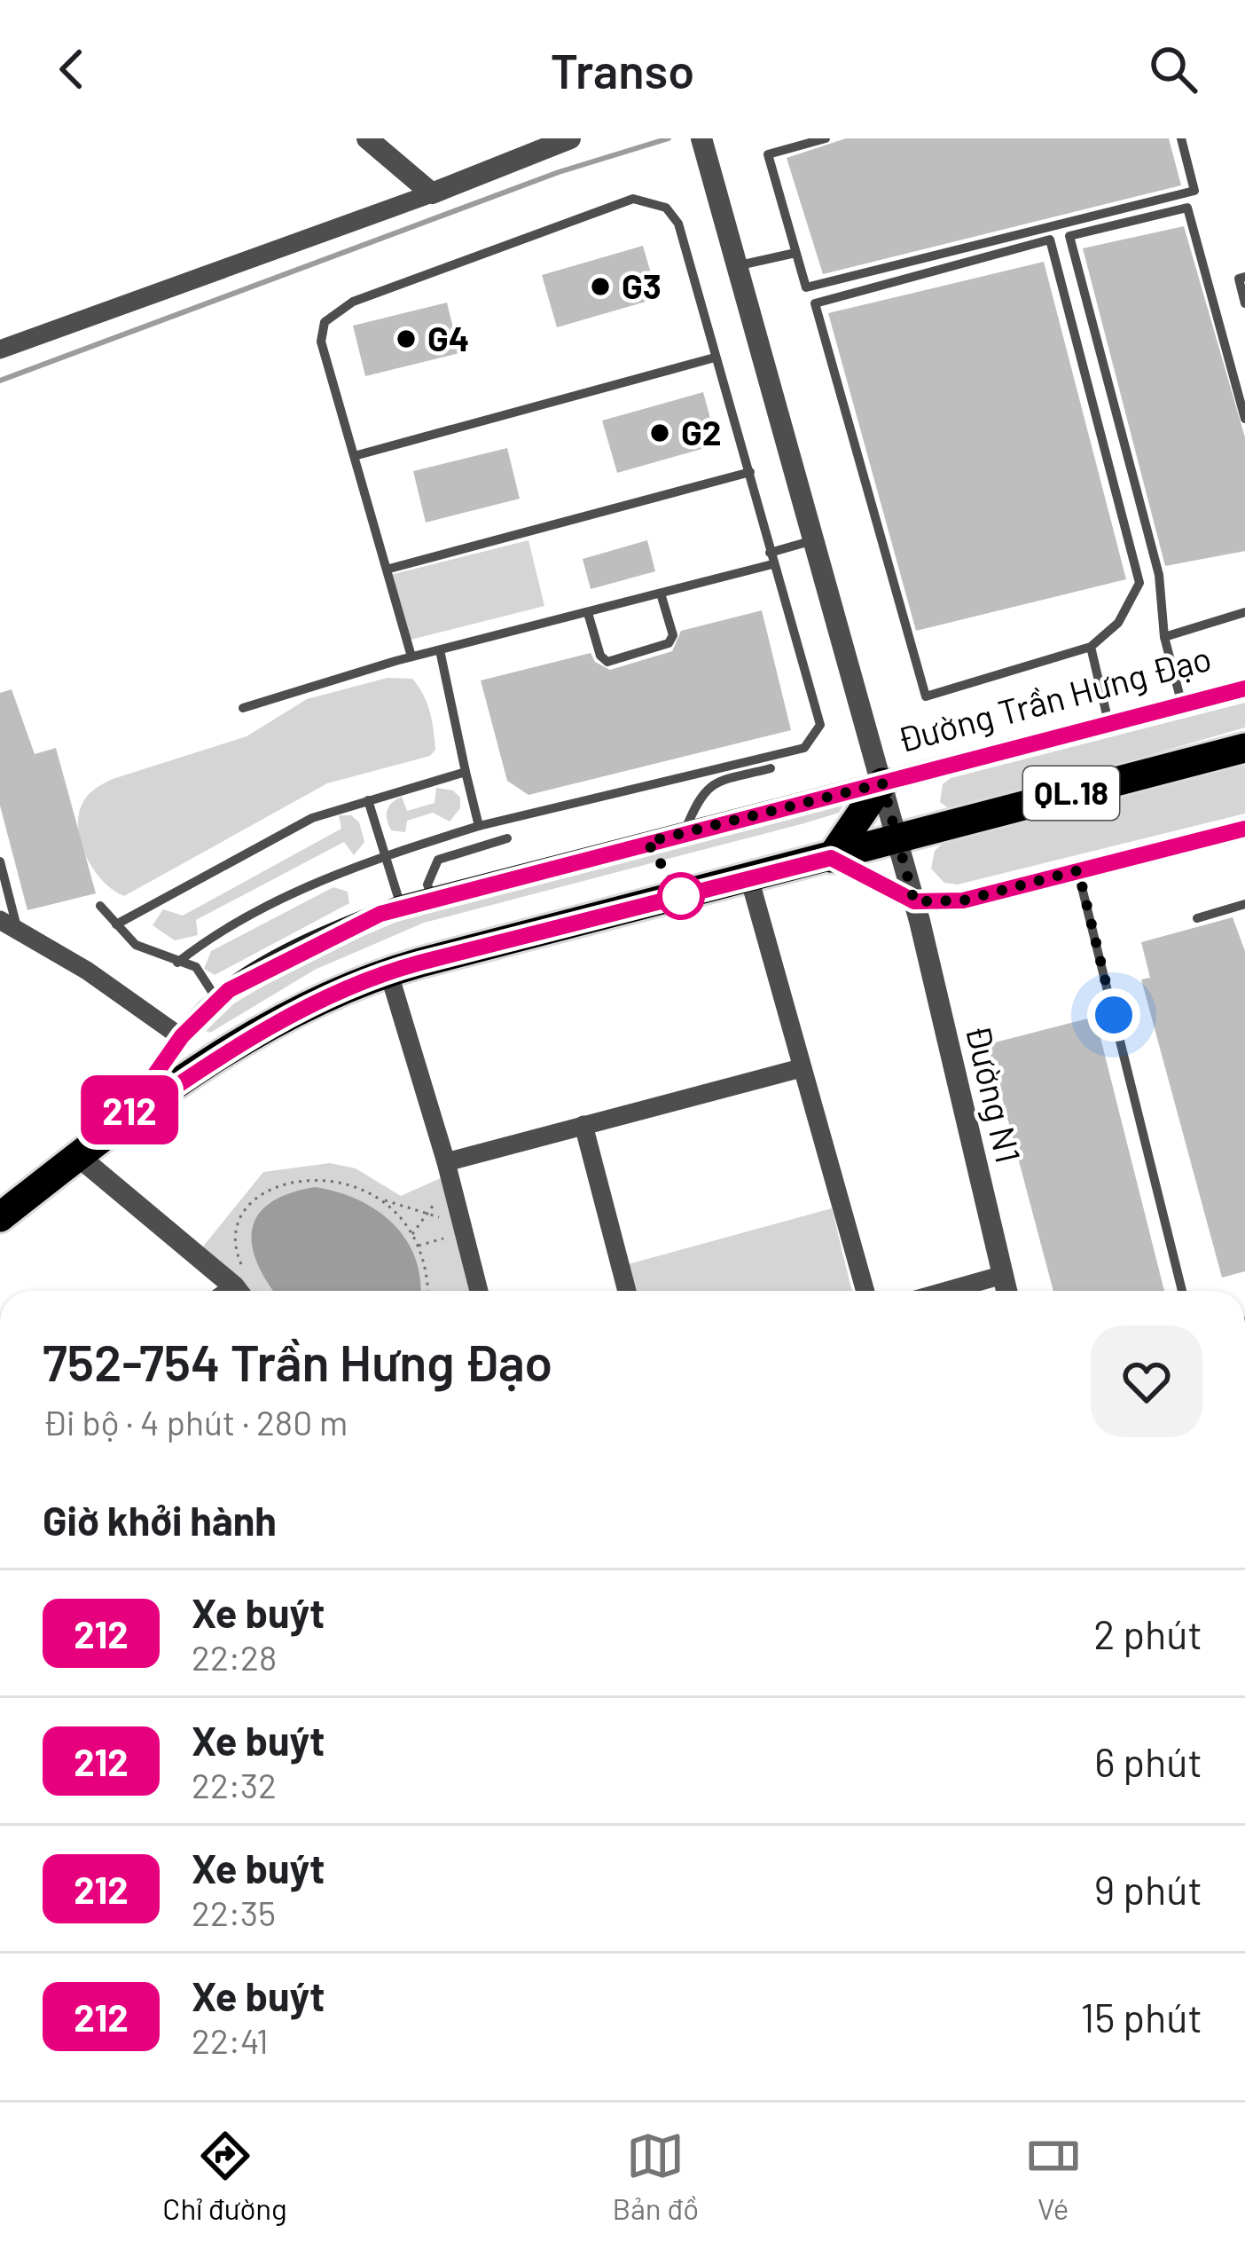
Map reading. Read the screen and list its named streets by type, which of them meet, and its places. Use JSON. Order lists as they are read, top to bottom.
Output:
{
  "streets": {
    "highway": ["QL.18"],
    "main road": ["Đường Trần Hưng Đạo"],
    "street": ["Đường N1"]
  },
  "crossings": [
    ["Đường Trần Hưng Đạo", "QL.18"],
    ["Đường Trần Hưng Đạo", "Đường N1"],
    ["QL.18", "Đường N1"]
  ],
  "places": ["G3", "G4", "G2"],
  "lines": ["bus line 212"],
  "page": {
    "header": "Transo",
    "on_map": "212",
    "heading": [
      ["752-754 Trần Hưng Đạo", "Đi bộ · 4 phút · 280 m"],
      "Giờ khởi hành"
    ],
    "list": [
      {
        "mark": "212",
        "name": "Xe buýt",
        "note": "22:28",
        "value": "2 phút"
      },
      {
        "mark": "212",
        "name": "Xe buýt",
        "note": "22:32",
        "value": "6 phút"
      },
      {
        "mark": "212",
        "name": "Xe buýt",
        "note": "22:35",
        "value": "9 phút"
      },
      {
        "mark": "212",
        "name": "Xe buýt",
        "note": "22:41",
        "value": "15 phút"
      }
    ],
    "tabs": ["Chỉ đường", "Bản đồ", "Vé"]
  }
}
